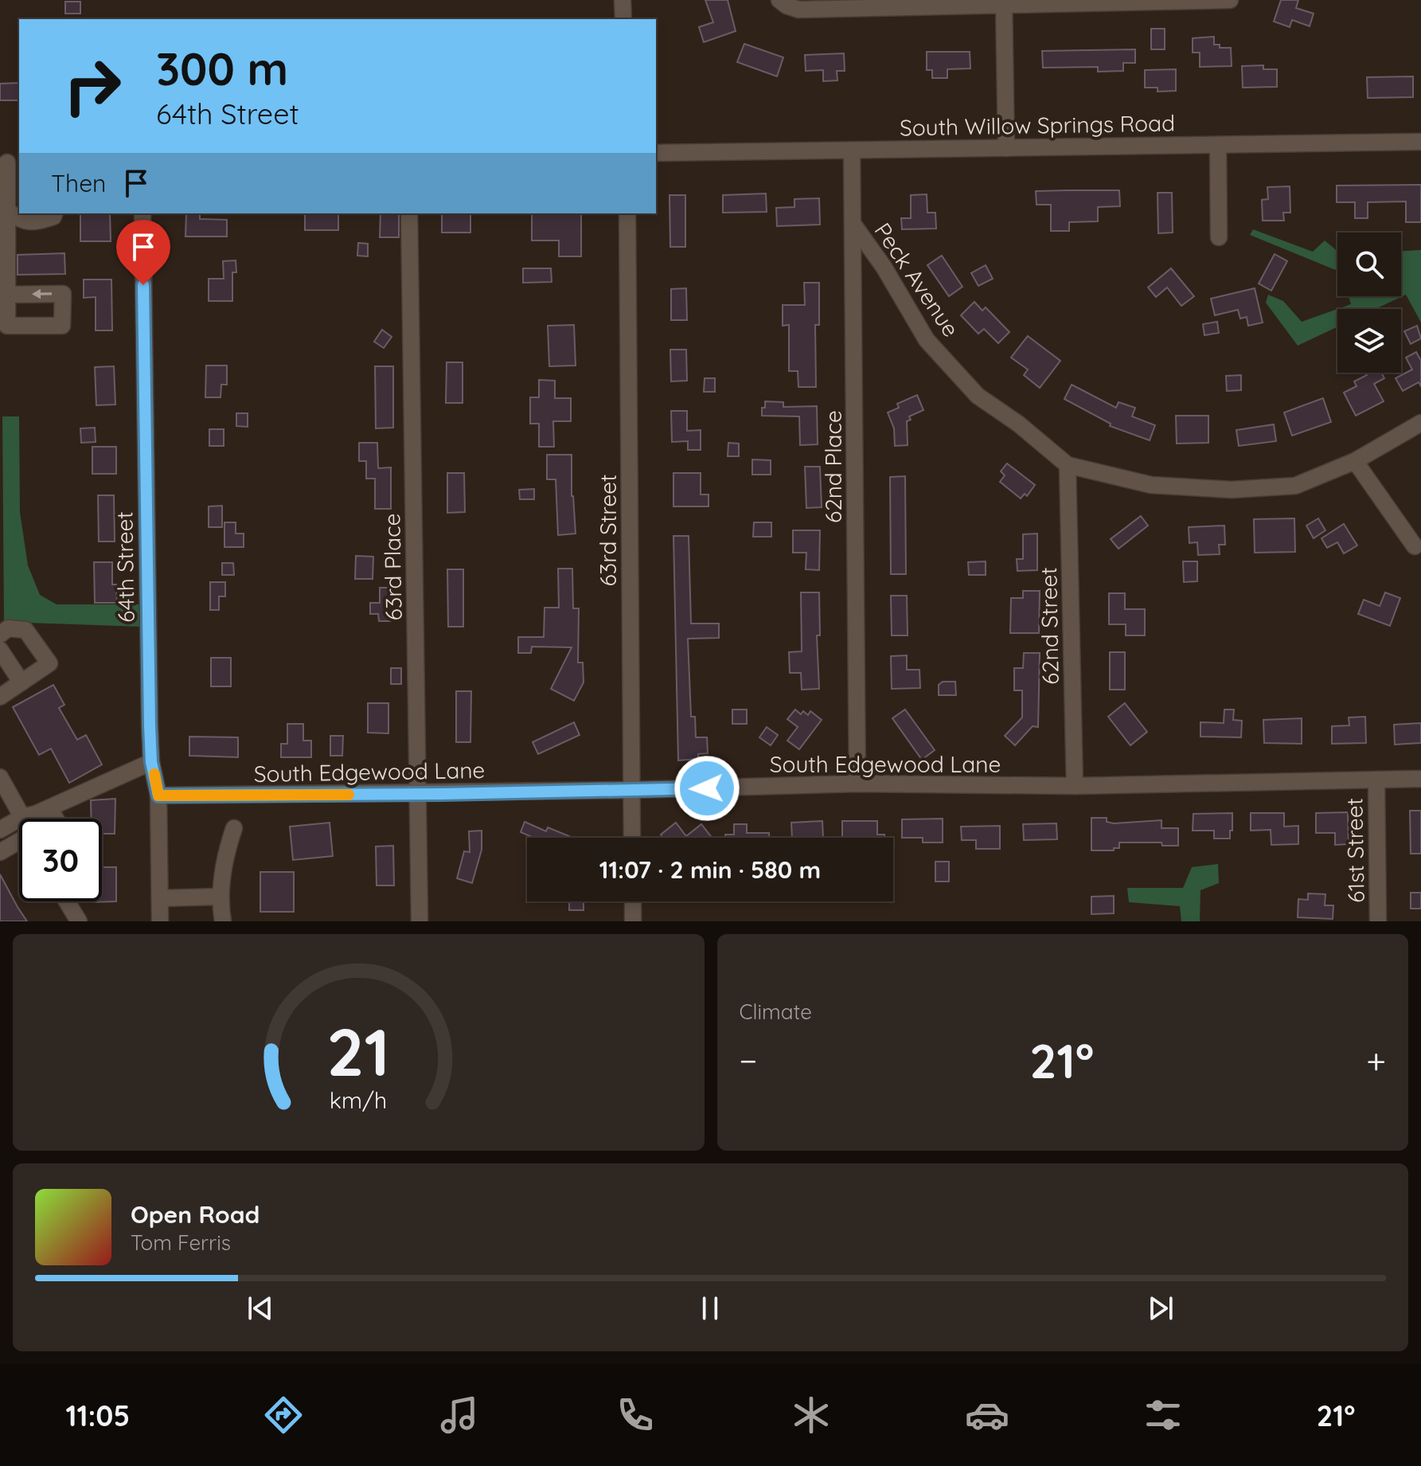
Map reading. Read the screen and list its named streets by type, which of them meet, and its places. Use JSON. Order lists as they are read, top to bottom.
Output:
{
  "streets": {
    "street": [
      "South Willow Springs Road",
      "Peck Avenue",
      "62nd Place",
      "63rd Street",
      "64th Street",
      "63rd Place",
      "62nd Street",
      "South Edgewood Lane",
      "61st Street"
    ]
  },
  "crossings": [
    ["South Willow Springs Road", "62nd Place"],
    ["Peck Avenue", "62nd Place"],
    ["Peck Avenue", "62nd Street"],
    ["62nd Place", "South Edgewood Lane"],
    ["63rd Street", "South Edgewood Lane"],
    ["64th Street", "South Edgewood Lane"],
    ["63rd Place", "South Edgewood Lane"],
    ["62nd Street", "South Edgewood Lane"],
    ["South Edgewood Lane", "61st Street"]
  ],
  "page": {
    "turn": ["300 m", "64th Street"],
    "then": "Then",
    "limit": "30",
    "trip": "11:07 · 2 min · 580 m",
    "tile": "Climate",
    "heat": ["−", "21°", "+"],
    "song": ["Open Road", "Tom Ferris"],
    "tabs": ["11:05", "21°"],
    "gauge": ["21", "km/h"]
  }
}
